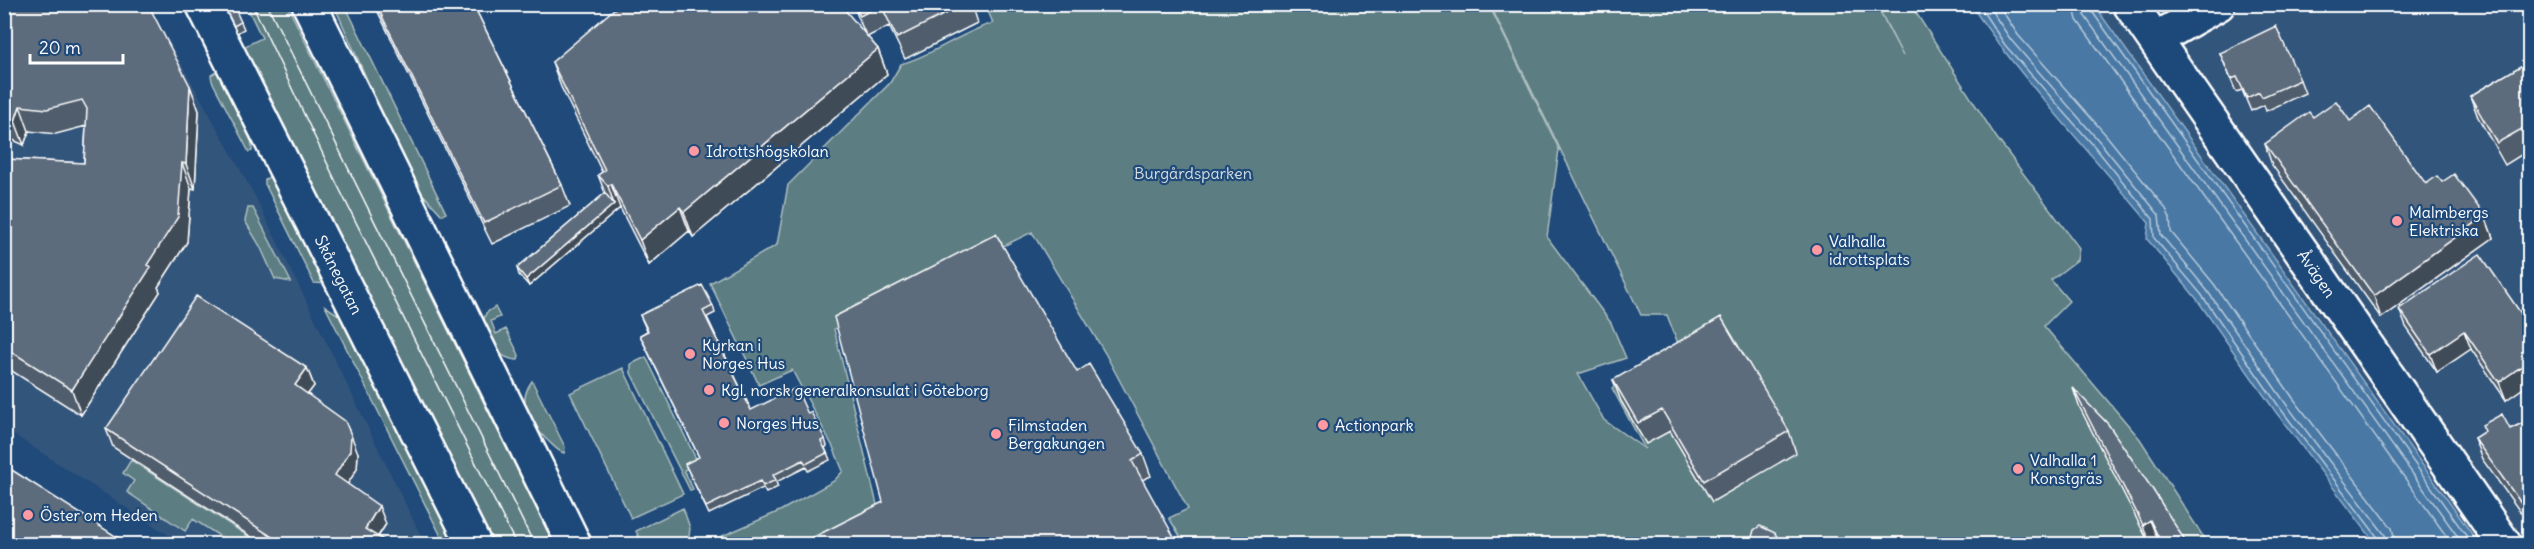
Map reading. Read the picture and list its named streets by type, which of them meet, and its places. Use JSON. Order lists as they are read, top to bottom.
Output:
{
  "streets": {
    "main road": ["Skånegatan", "Åvägen"]
  },
  "parks": ["Burgårdsparken"],
  "places": [
    "Idrottshögskolan",
    "Malmbergs Elektriska",
    "Valhalla idrottsplats",
    "Kyrkan i Norges Hus",
    "Kgl. norsk generalkonsulat i Göteborg",
    "Norges Hus",
    "Actionpark",
    "Filmstaden Bergakungen",
    "Valhalla 1 Konstgräs",
    "Öster om Heden"
  ],
  "scale_bar": "20 m"
}
